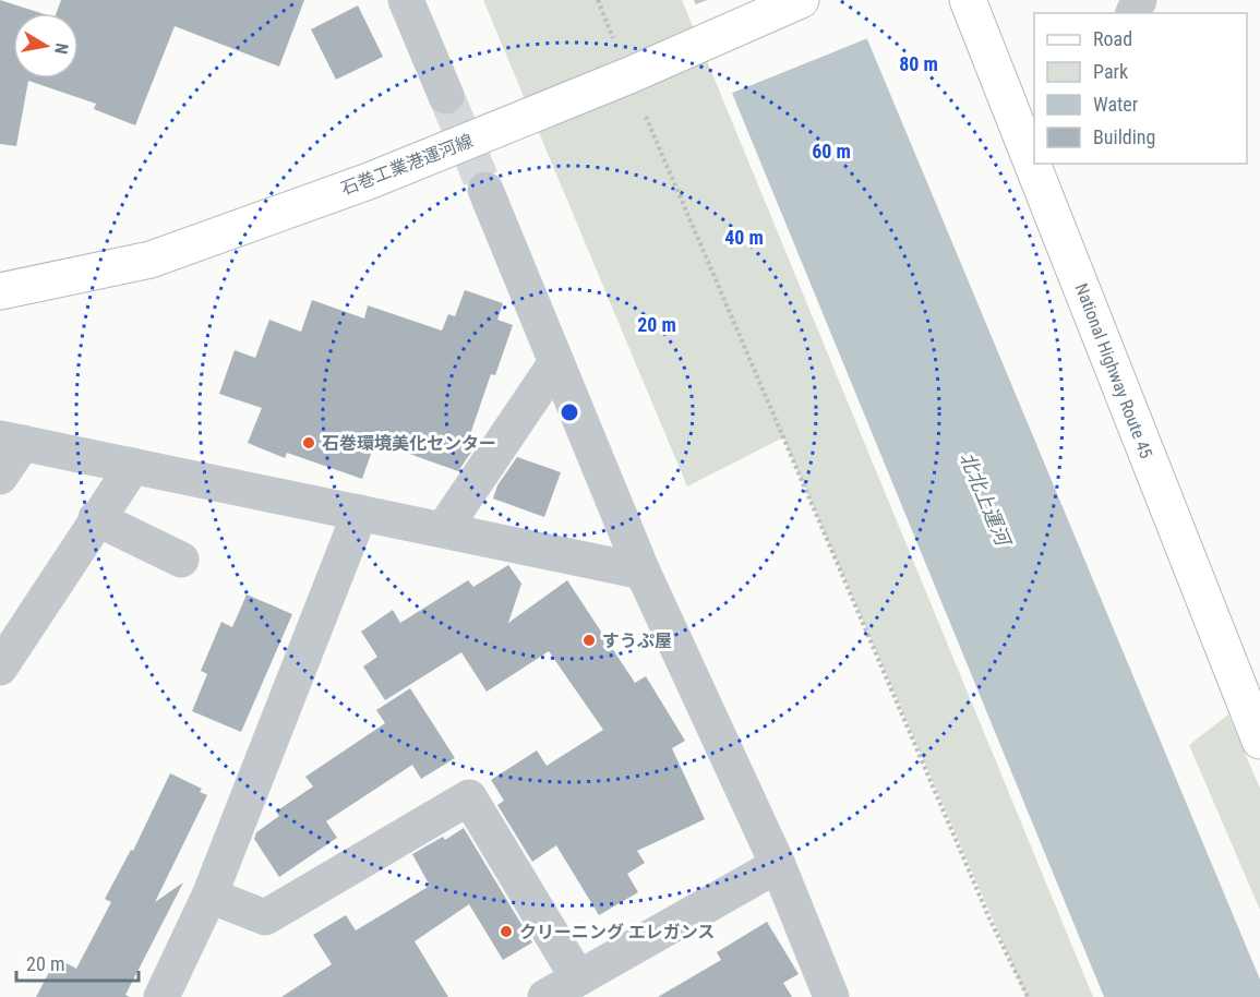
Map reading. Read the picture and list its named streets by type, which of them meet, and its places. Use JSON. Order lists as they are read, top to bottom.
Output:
{
  "streets": {
    "main road": ["石巻工業港運河線", "National Highway Route 45"]
  },
  "water": ["北北上運河"],
  "places": ["石巻環境美化センター", "すうぷ屋", "クリーニング エレガンス"],
  "legend": [
    "Road",
    "Park",
    "Water",
    "Building"
  ],
  "scale_bar": "20 m",
  "north": "right",
  "rings": [
    "80 m",
    "60 m",
    "40 m",
    "20 m"
  ]
}
